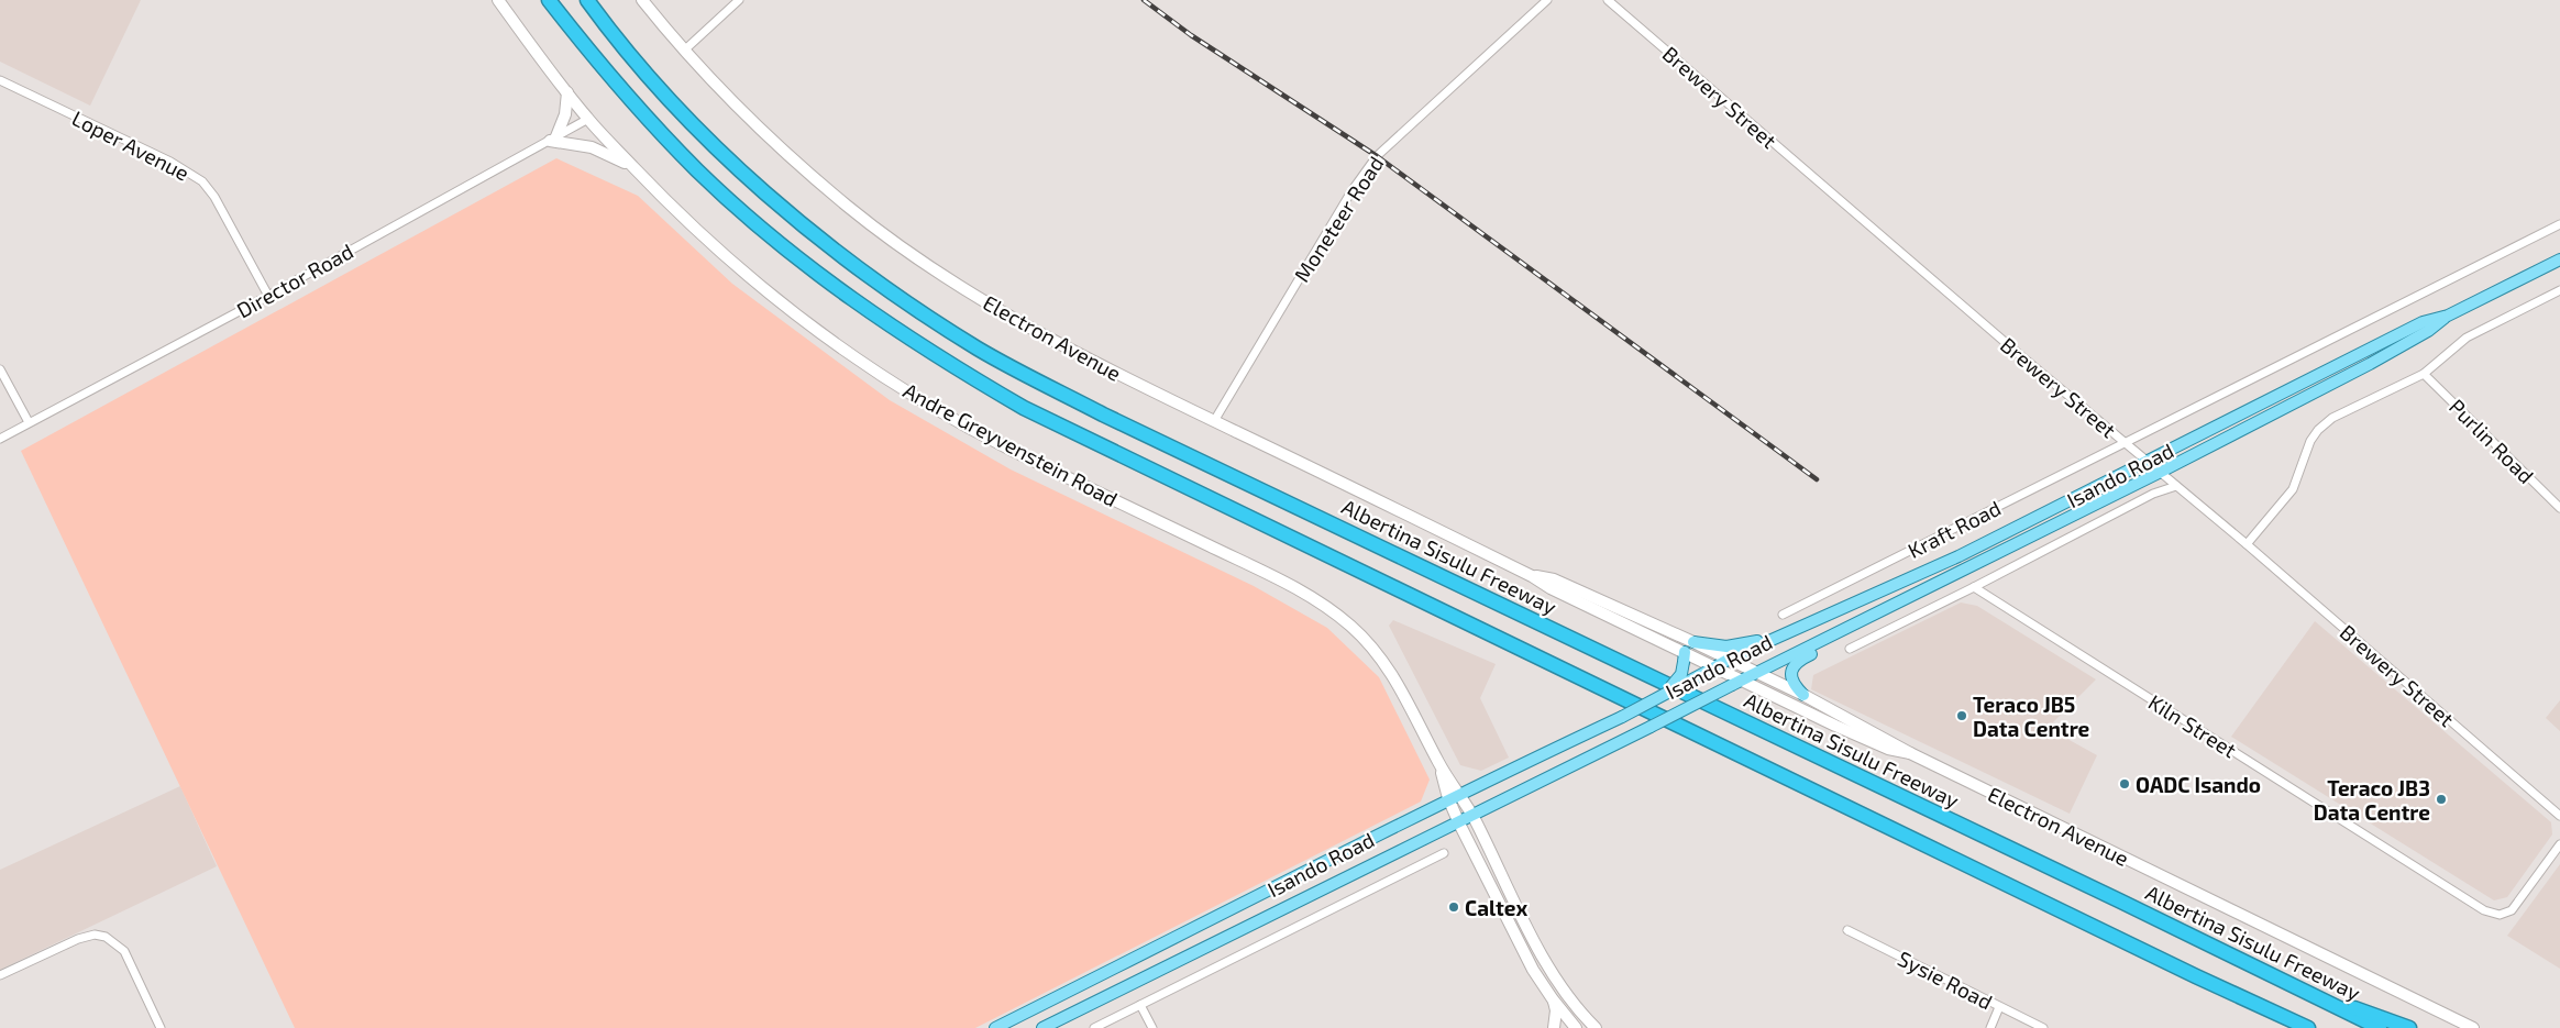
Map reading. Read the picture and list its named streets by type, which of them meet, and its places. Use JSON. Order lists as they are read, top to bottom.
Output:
{
  "streets": {
    "highway": ["Albertina Sisulu Freeway"],
    "main road": ["Electron Avenue", "Andre Greyvenstein Road", "Isando Road"],
    "street": [
      "Brewery Street",
      "Loper Avenue",
      "Moneteer Road",
      "Director Road",
      "Purlin Road",
      "Kraft Road",
      "Kiln Street",
      "Sysie Road"
    ]
  },
  "crossings": [
    ["Brewery Street", "Isando Road"],
    ["Brewery Street", "Kraft Road"],
    ["Loper Avenue", "Director Road"],
    ["Moneteer Road", "Electron Avenue"],
    ["Director Road", "Andre Greyvenstein Road"],
    ["Electron Avenue", "Isando Road"],
    ["Andre Greyvenstein Road", "Isando Road"],
    ["Isando Road", "Kraft Road"]
  ],
  "places": [
    "Teraco JB5 Data Centre",
    "OADC Isando",
    "Teraco JB3 Data Centre",
    "Caltex"
  ]
}
